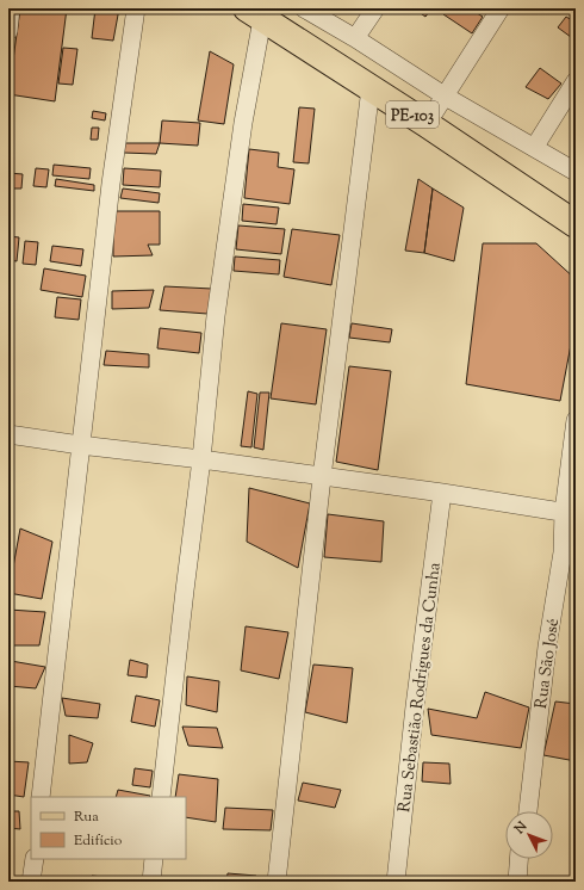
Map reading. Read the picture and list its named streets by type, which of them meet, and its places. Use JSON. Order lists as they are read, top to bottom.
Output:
{
  "streets": {
    "main road": ["PE-103"],
    "street": ["Rua São José", "Rua Sebastião Rodrigues da Cunha"]
  },
  "legend": ["Rua", "Edifício"],
  "north": "top left"
}
